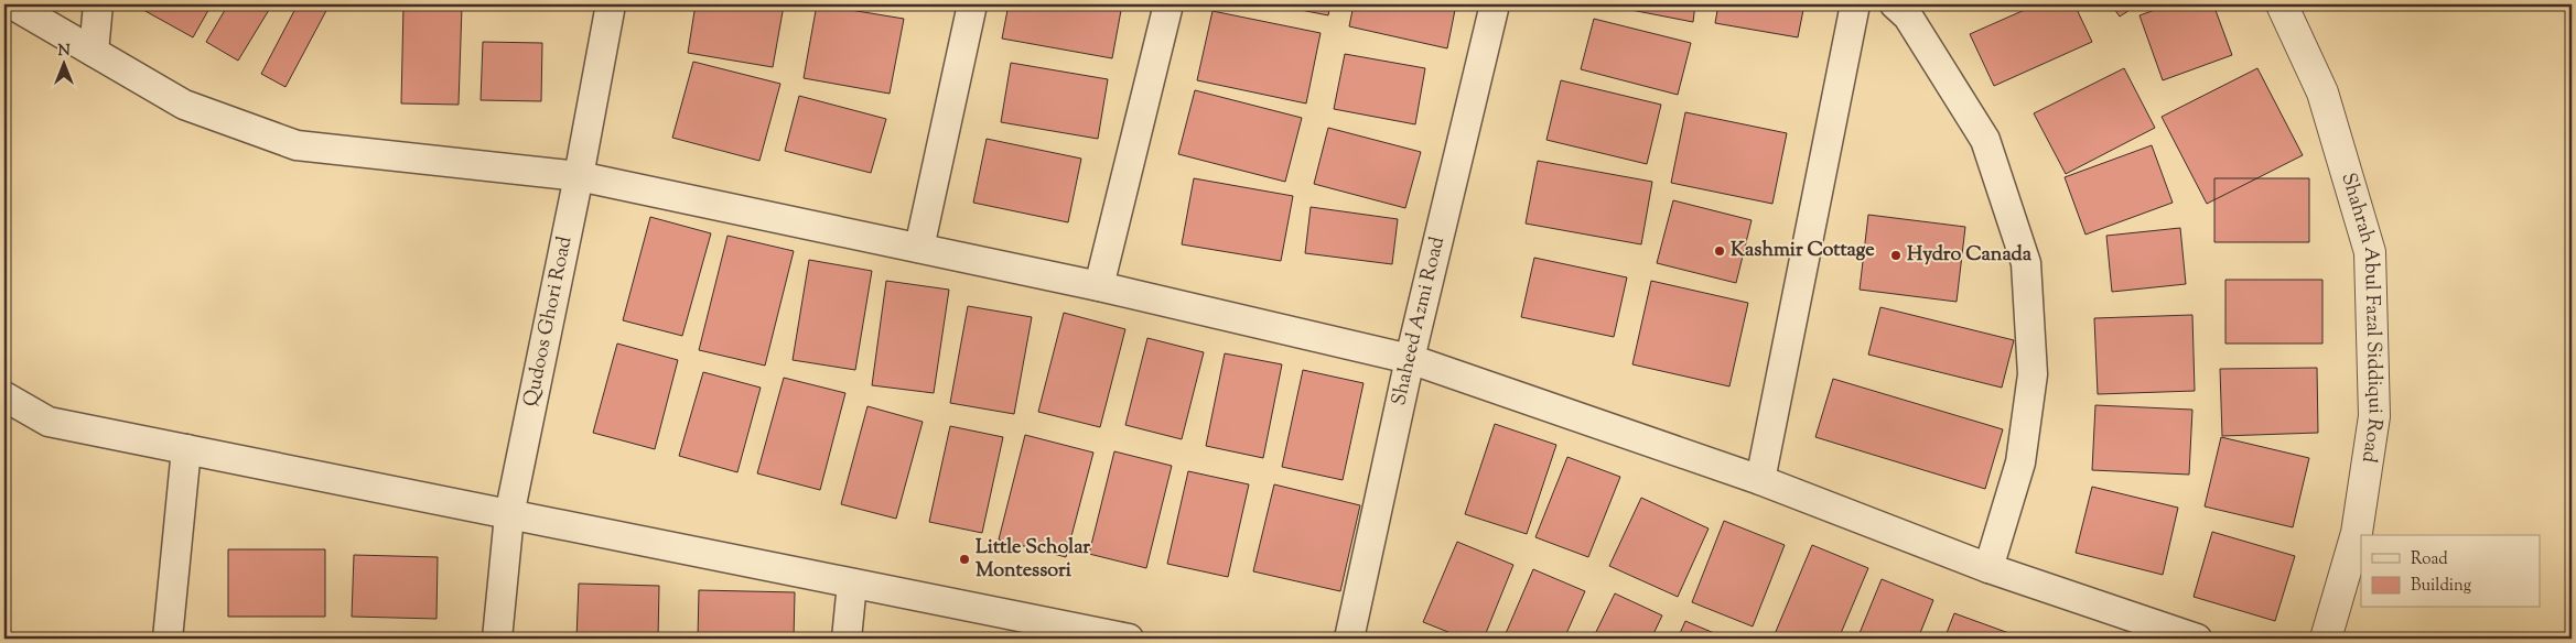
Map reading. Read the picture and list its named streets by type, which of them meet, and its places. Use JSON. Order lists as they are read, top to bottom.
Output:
{
  "streets": {
    "street": ["Shahrah Abul Fazal Siddiqui Road", "Qudoos Ghori Road", "Shaheed Azmi Road"]
  },
  "places": ["Kashmir Cottage", "Hydro Canada", "Little Scholar Montessori"],
  "legend": ["Road", "Building"],
  "north": "top"
}
